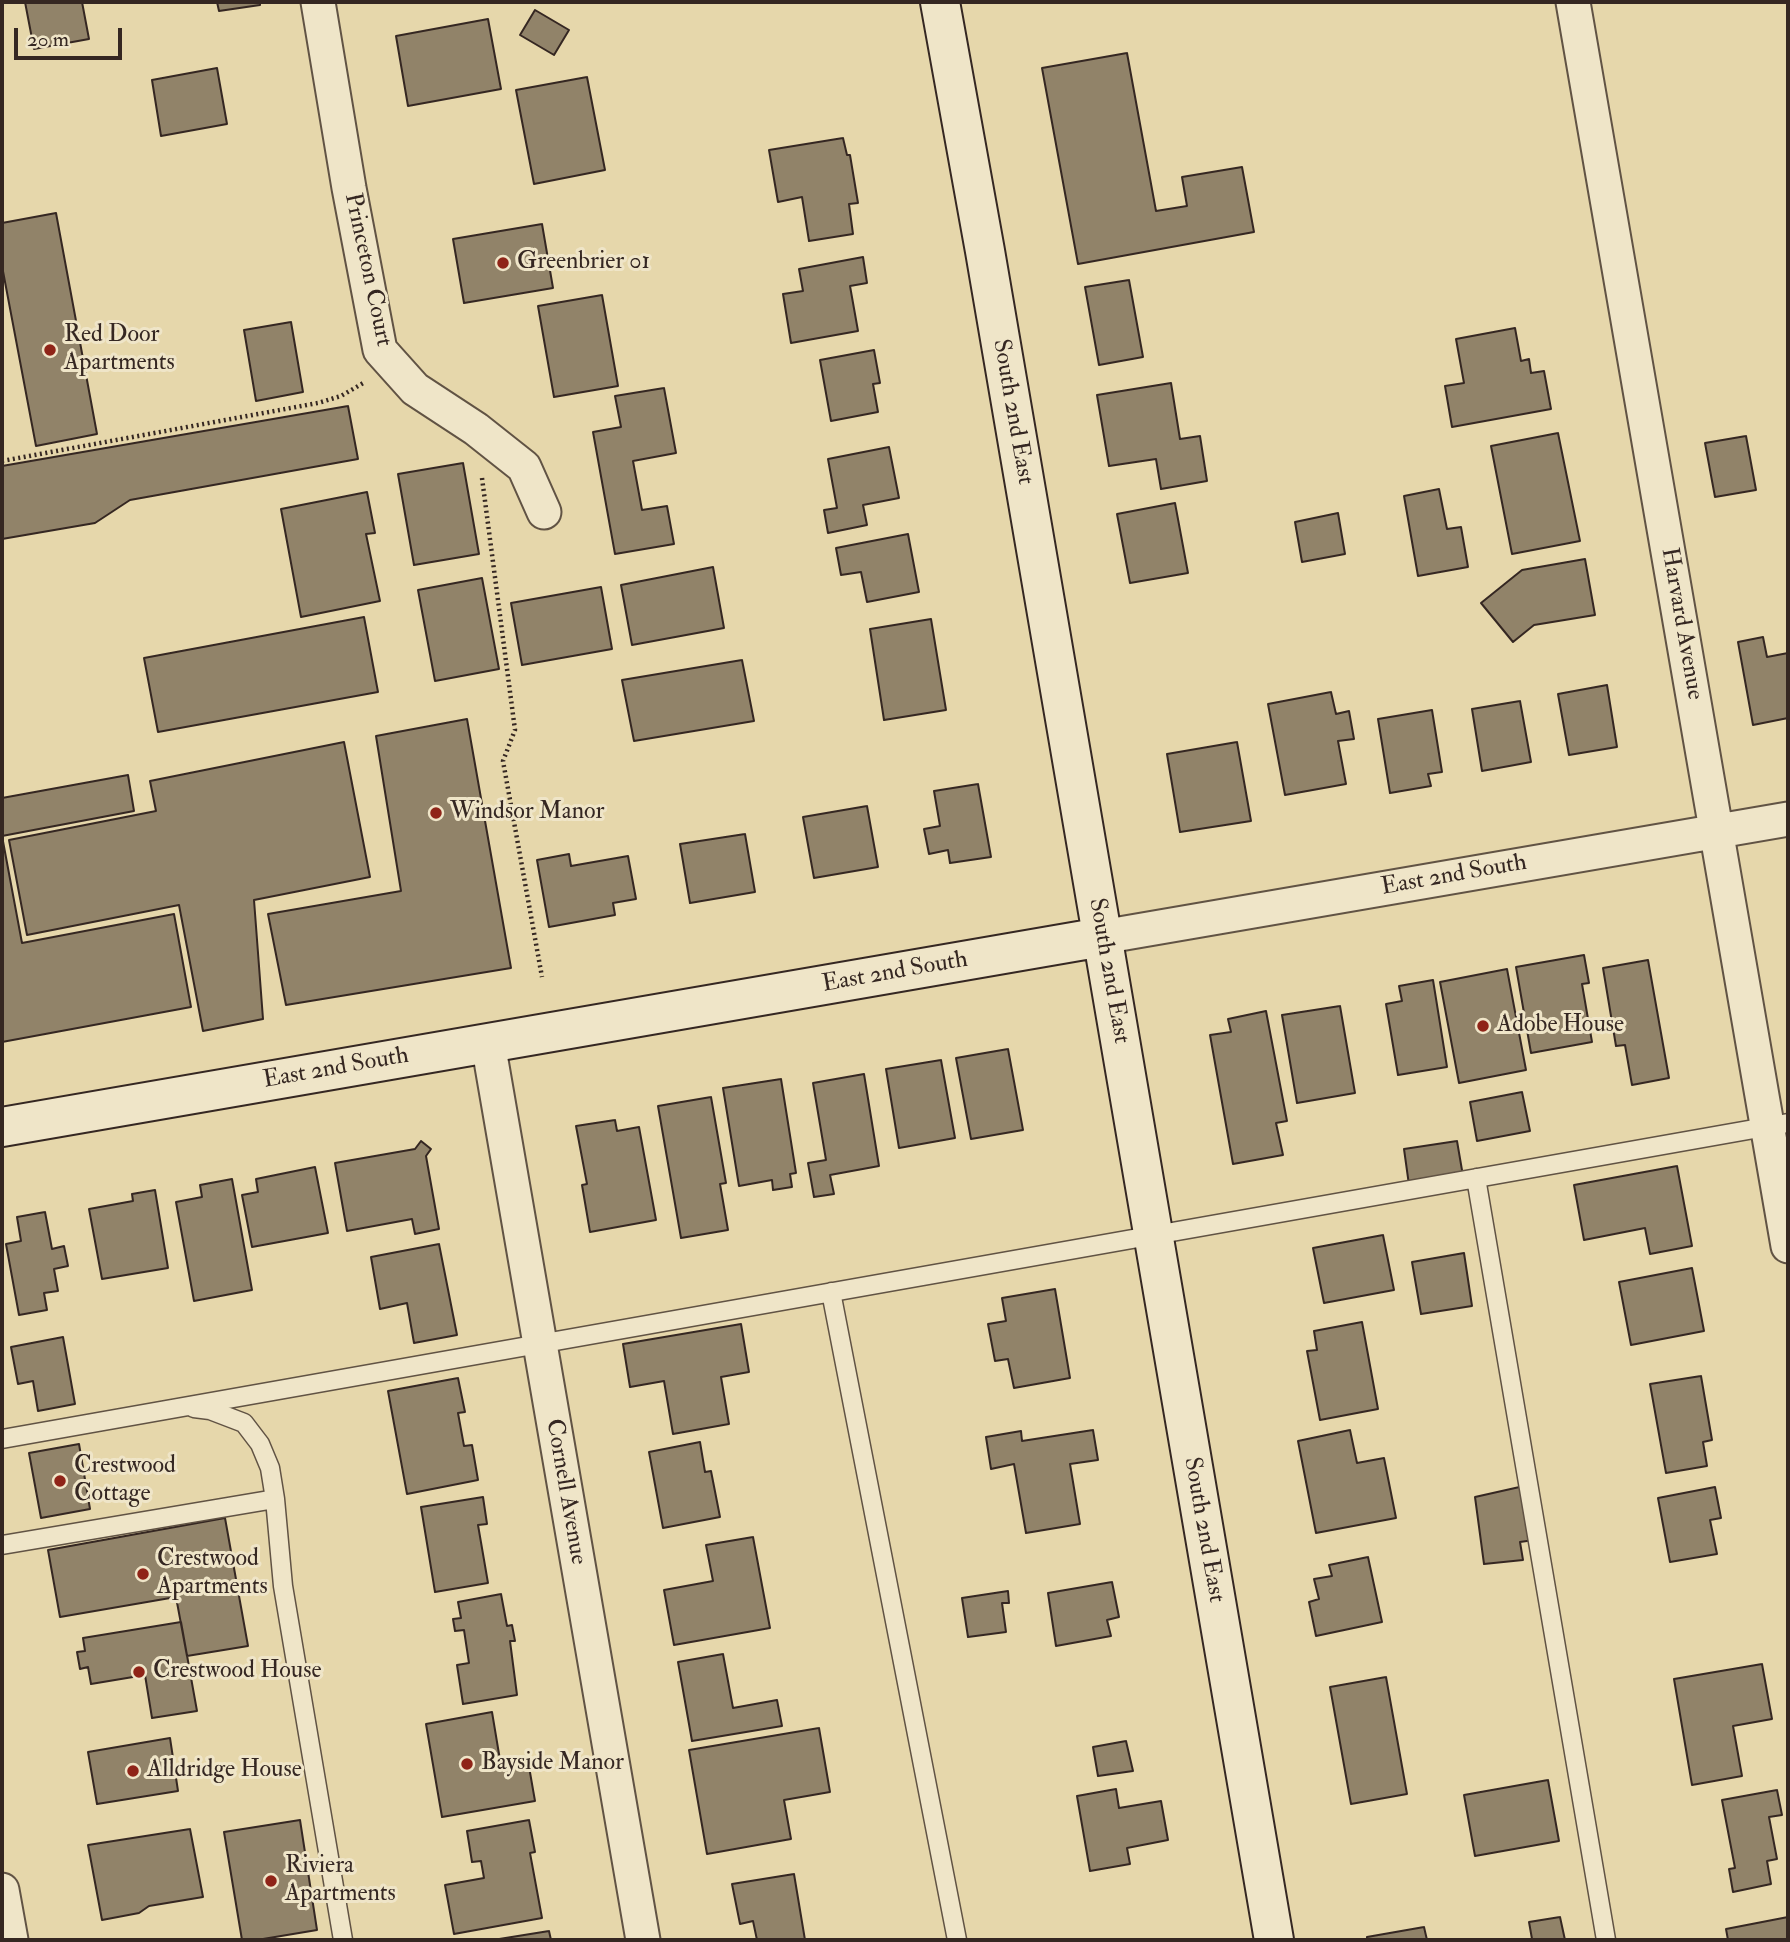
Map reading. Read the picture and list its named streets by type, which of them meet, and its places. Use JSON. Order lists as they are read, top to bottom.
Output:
{
  "streets": {
    "main road": ["South 2nd East", "East 2nd South"],
    "street": ["Princeton Court", "Harvard Avenue", "Cornell Avenue"]
  },
  "crossings": [
    ["South 2nd East", "East 2nd South"],
    ["Harvard Avenue", "East 2nd South"],
    ["East 2nd South", "Cornell Avenue"]
  ],
  "places": [
    "Greenbrier 01",
    "Red Door Apartments",
    "Windsor Manor",
    "Adobe House",
    "Crestwood Cottage",
    "Crestwood Apartments",
    "Crestwood House",
    "Bayside Manor",
    "Alldridge House",
    "Riviera Apartments"
  ],
  "scale_bar": "20 m"
}
